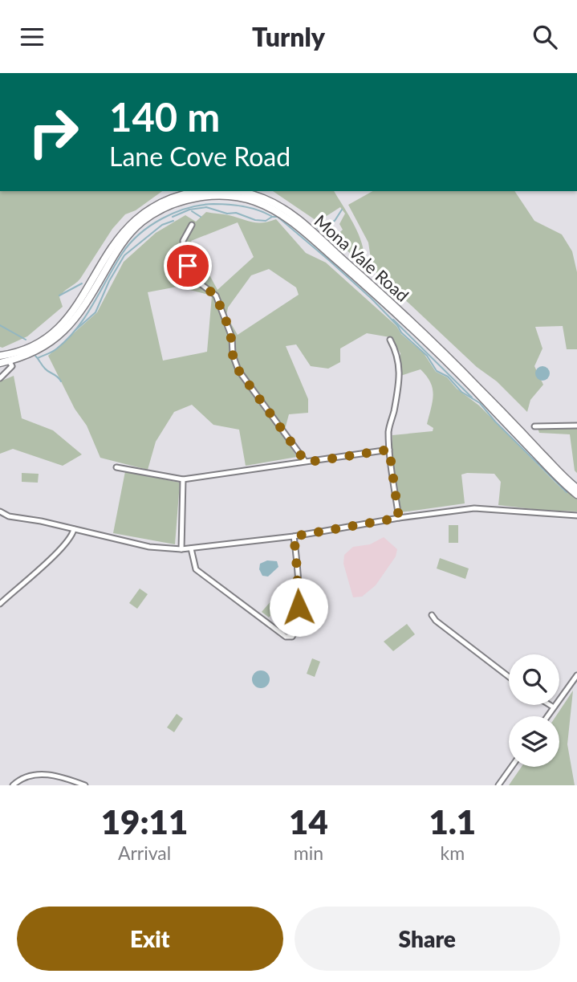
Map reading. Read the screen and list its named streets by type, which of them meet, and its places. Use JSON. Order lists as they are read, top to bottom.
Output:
{
  "streets": {
    "highway": ["Mona Vale Road"]
  },
  "page": {
    "header": "Turnly",
    "turn": ["140 m", "Lane Cove Road"],
    "eta": [
      "19:11",
      "Arrival",
      "14",
      "min",
      "1.1",
      "km"
    ],
    "buttons": ["Exit", "Share"]
  }
}
